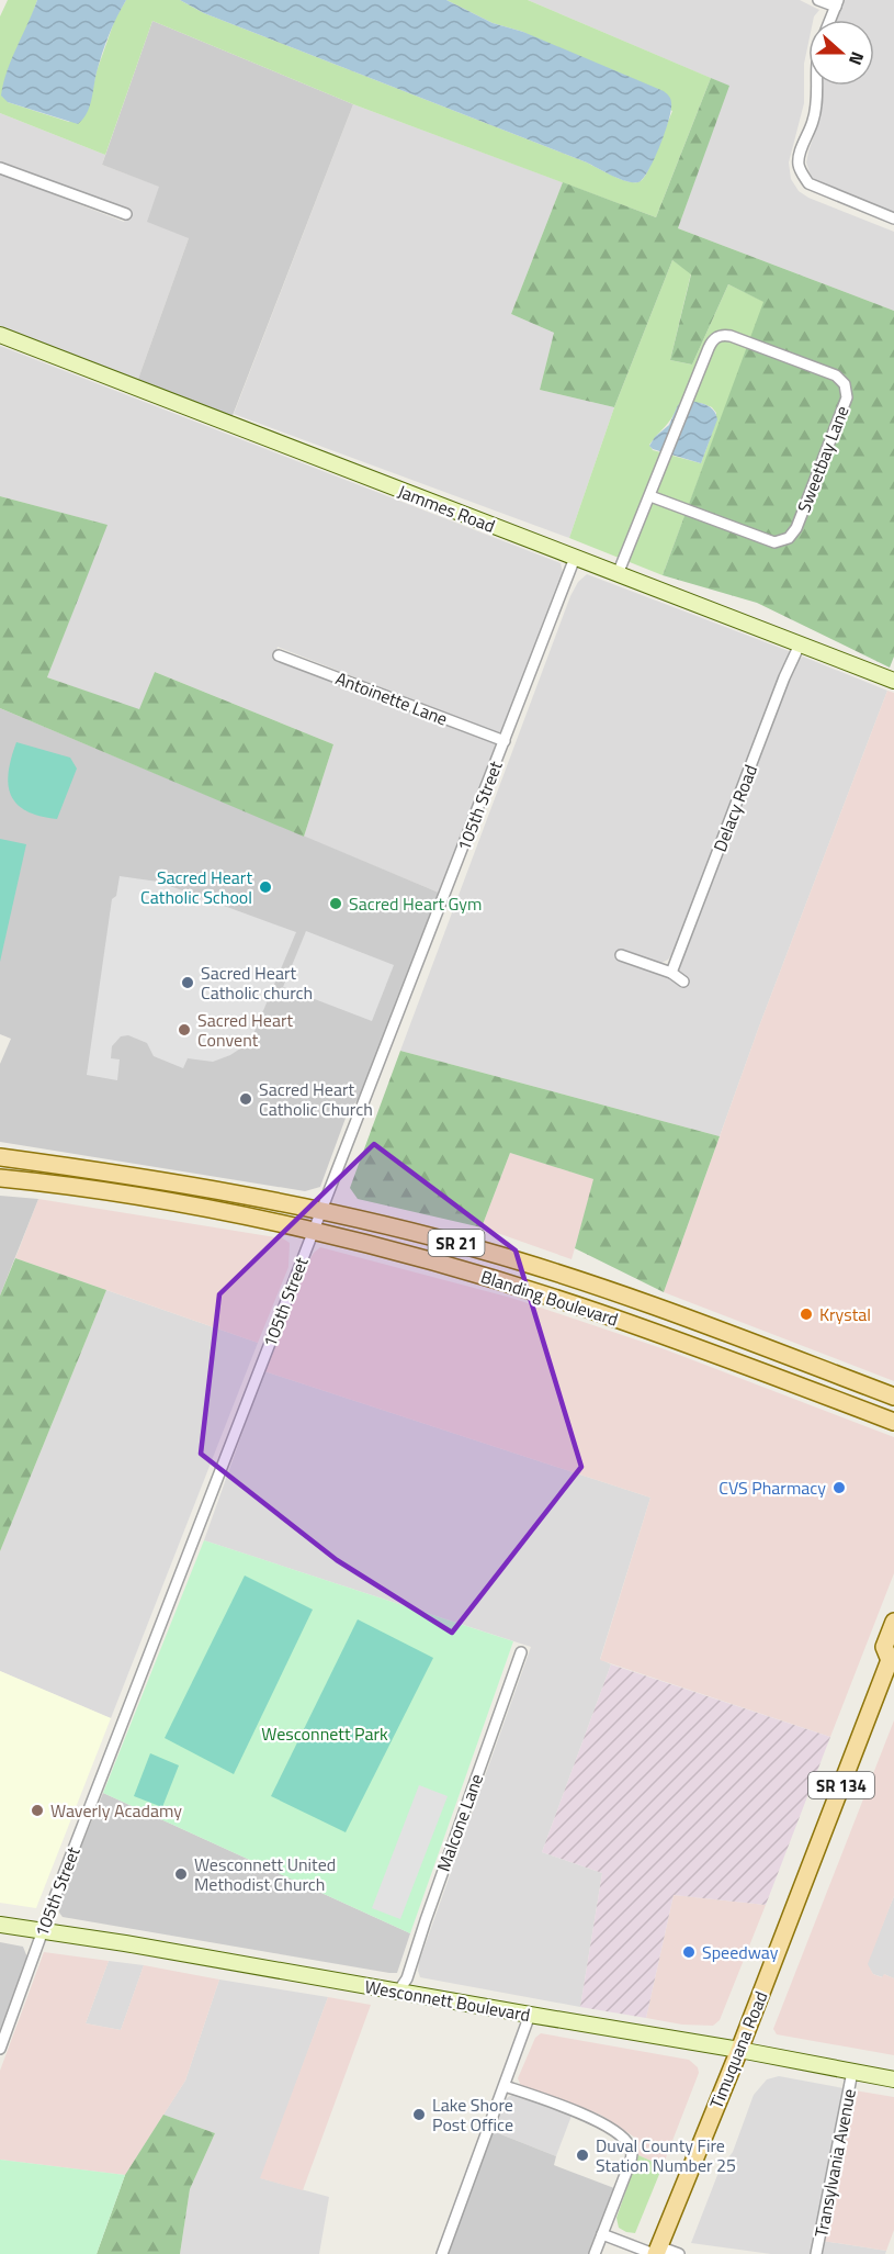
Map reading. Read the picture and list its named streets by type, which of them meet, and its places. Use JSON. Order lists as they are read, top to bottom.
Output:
{
  "streets": {
    "main road": [
      "SR 21",
      "Blanding Boulevard",
      "SR 134",
      "Timuquana Road"
    ],
    "street": [
      "Sweetbay Lane",
      "Jammes Road",
      "Antoinette Lane",
      "105th Street",
      "Delacy Road",
      "Malcone Lane",
      "Wesconnett Boulevard",
      "Transylvania Avenue"
    ]
  },
  "crossings": [
    ["Sweetbay Lane", "Jammes Road"],
    ["Jammes Road", "105th Street"],
    ["Jammes Road", "Delacy Road"],
    ["Antoinette Lane", "105th Street"],
    ["105th Street", "Blanding Boulevard"],
    ["105th Street", "Wesconnett Boulevard"],
    ["Malcone Lane", "Wesconnett Boulevard"],
    ["Wesconnett Boulevard", "Timuquana Road"],
    ["Wesconnett Boulevard", "Transylvania Avenue"]
  ],
  "parks": ["Wesconnett Park"],
  "places": [
    "Sacred Heart Catholic School",
    "Sacred Heart Gym",
    "Sacred Heart Catholic church",
    "Sacred Heart Convent",
    "Sacred Heart Catholic Church",
    "Krystal",
    "CVS Pharmacy",
    "Waverly Acadamy",
    "Wesconnett United Methodist Church",
    "Speedway",
    "Lake Shore Post Office",
    "Duval County Fire Station Number 25"
  ],
  "north": "right"
}
